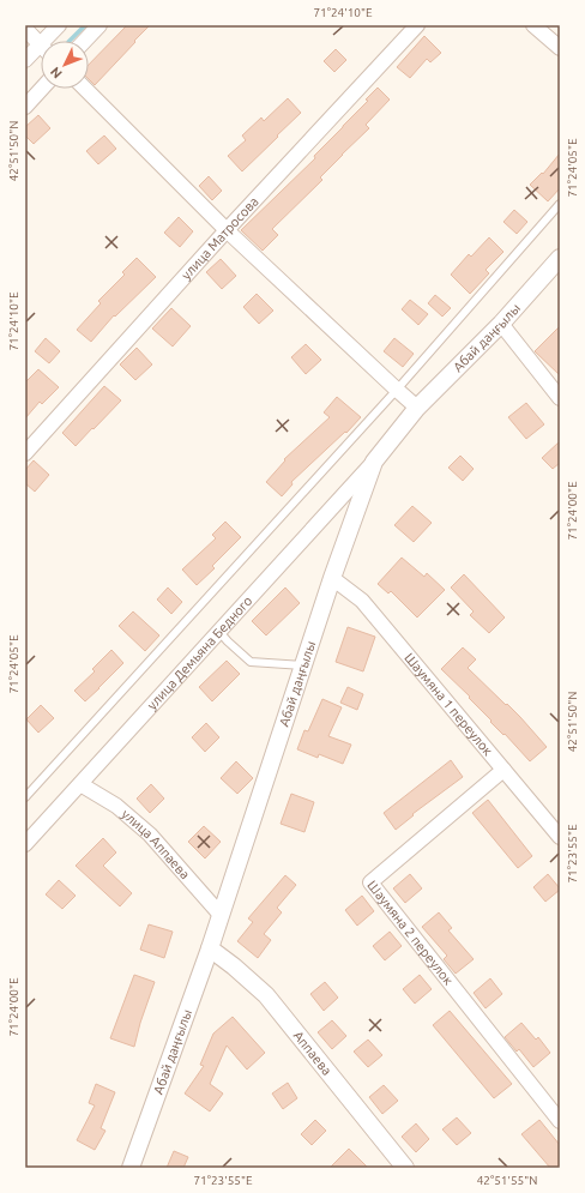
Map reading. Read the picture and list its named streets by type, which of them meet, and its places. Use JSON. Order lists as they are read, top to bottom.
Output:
{
  "streets": {
    "street": [
      "улица Матросова",
      "Абай даңғылы",
      "улица Демьяна Бедного",
      "Шаумяна 1 переулок",
      "улица Аппаева",
      "Шаумяна 2 переулок",
      "Аппаева"
    ]
  },
  "crossings": [
    ["Абай даңғылы", "улица Демьяна Бедного"],
    ["Абай даңғылы", "Шаумяна 1 переулок"],
    ["Абай даңғылы", "улица Аппаева"],
    ["Абай даңғылы", "Аппаева"],
    ["улица Демьяна Бедного", "улица Аппаева"],
    ["Шаумяна 1 переулок", "Шаумяна 2 переулок"]
  ],
  "north": "bottom left",
  "coordinates": [
    "71°24'10\"E",
    "42°51'50\"N",
    "71°24'05\"E",
    "71°24'00\"E",
    "71°23'55\"E",
    "42°51'55\"N"
  ]
}
